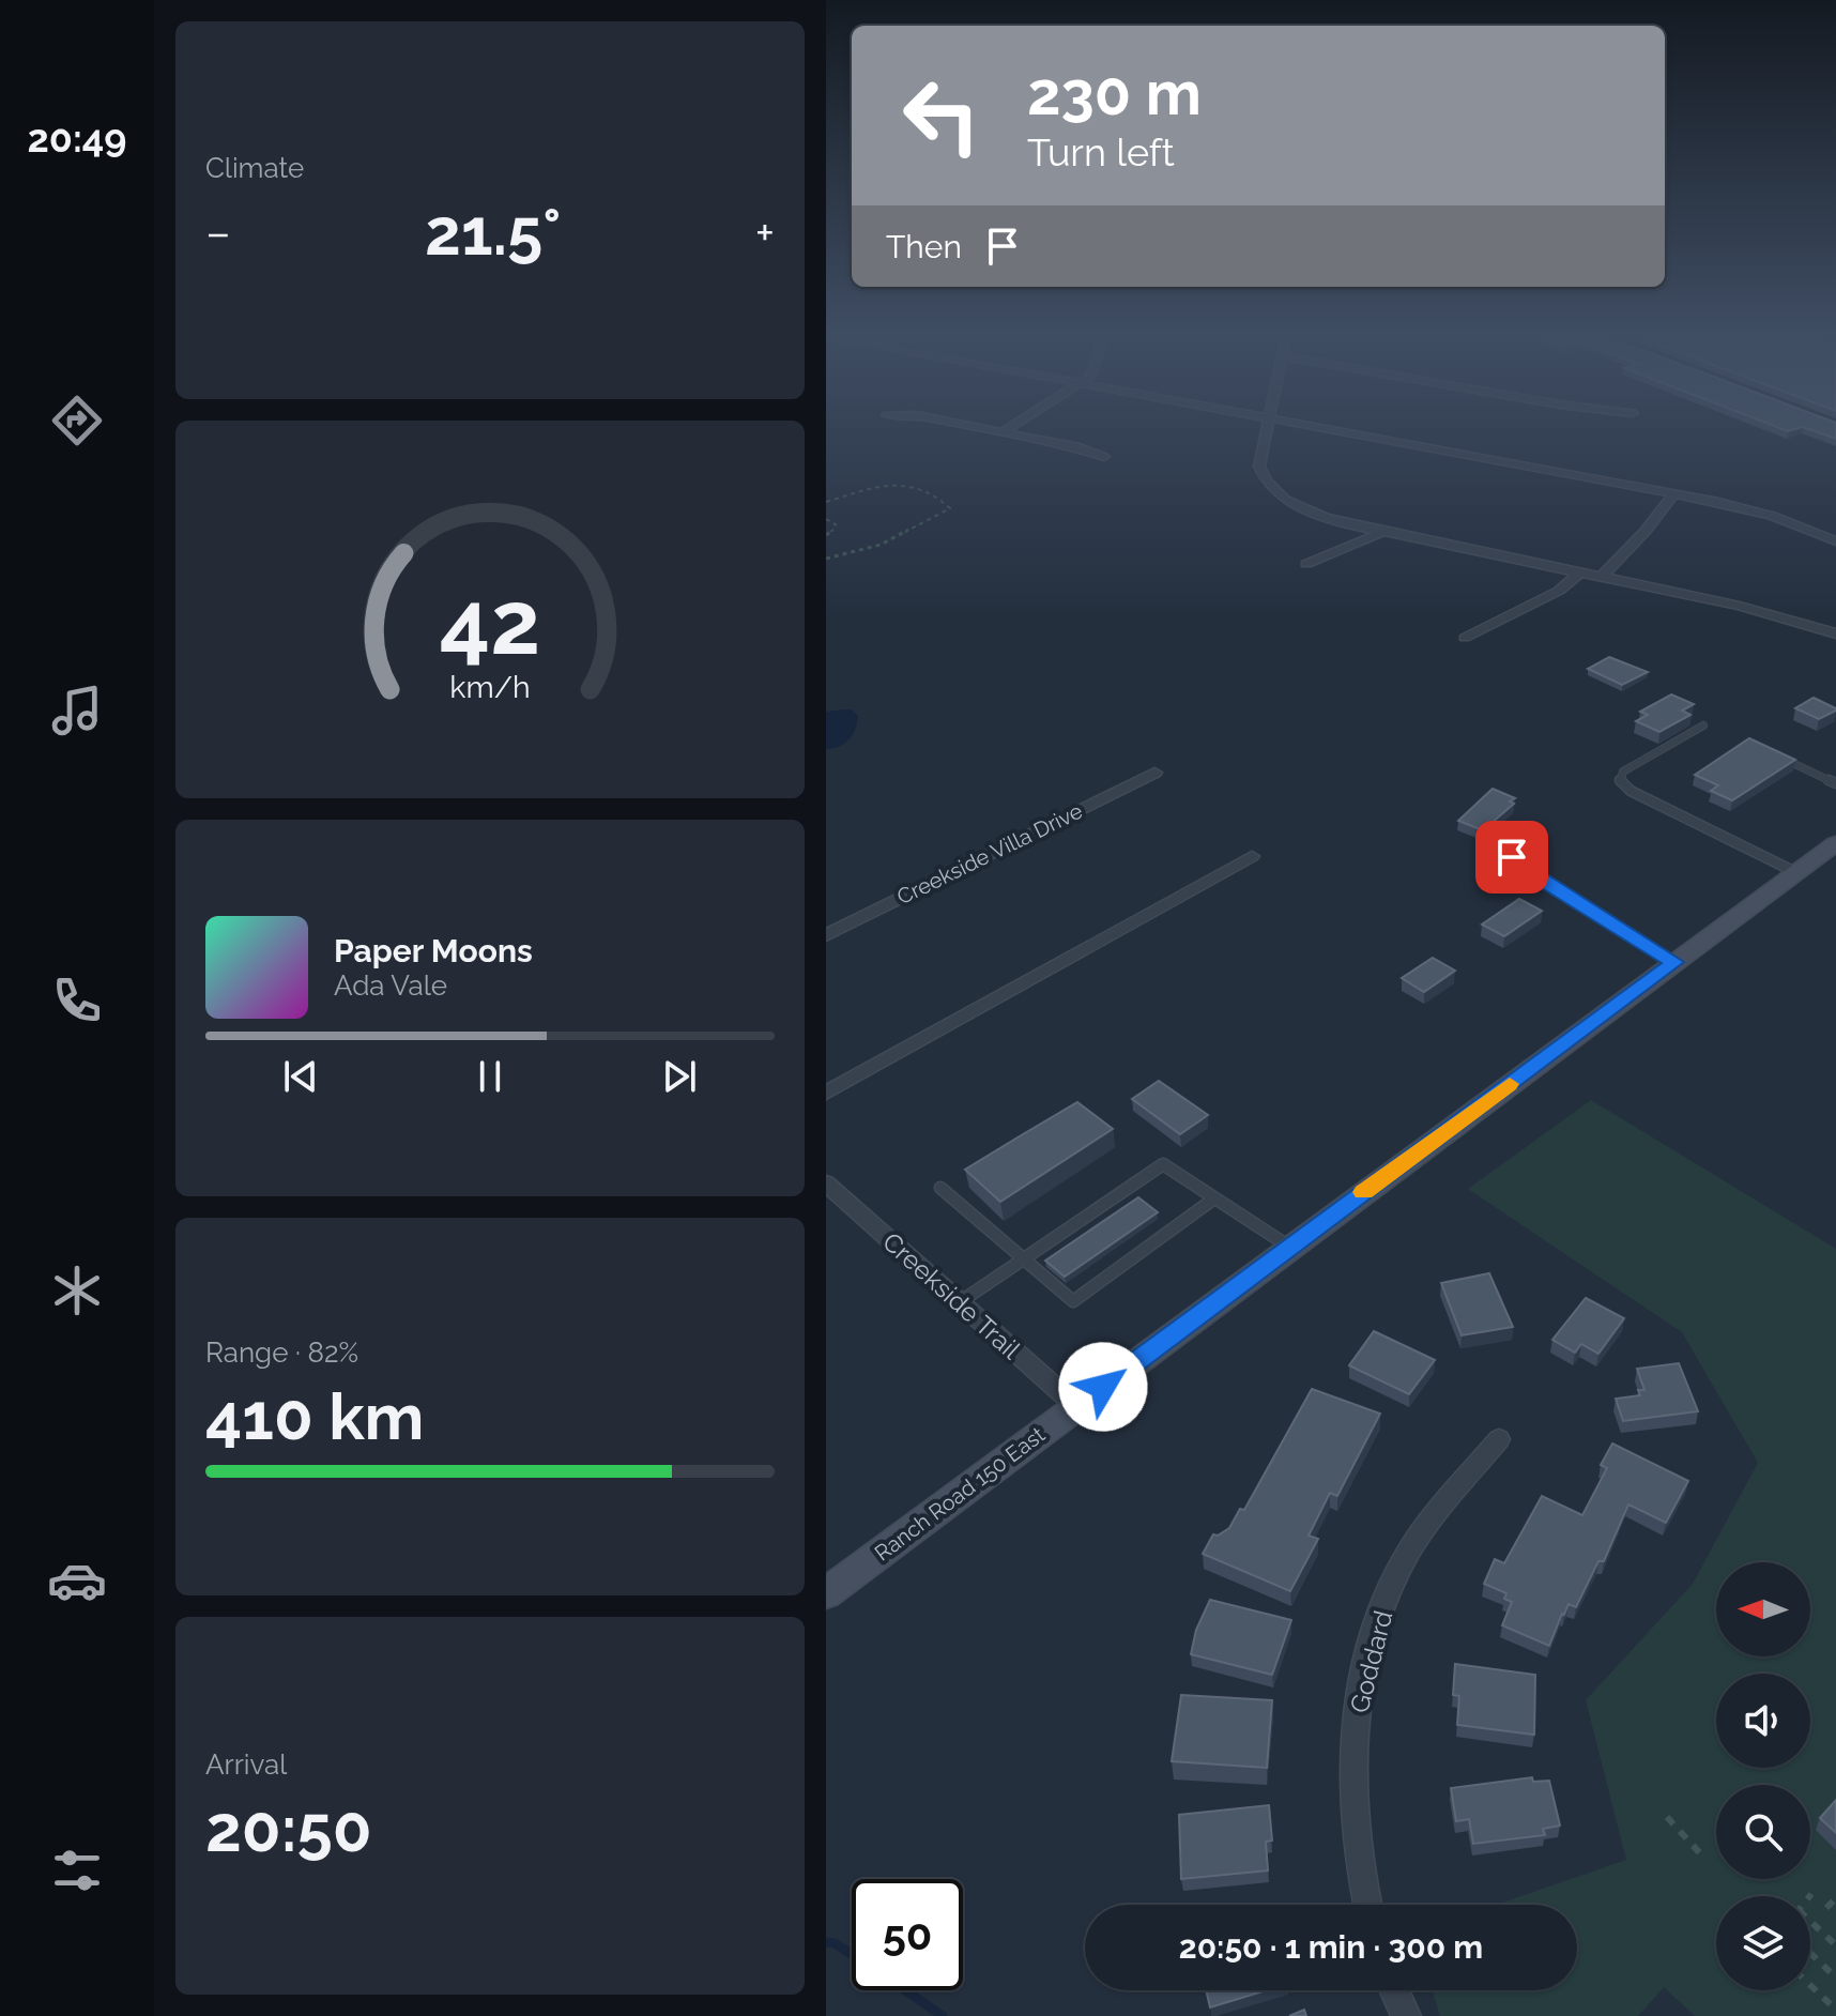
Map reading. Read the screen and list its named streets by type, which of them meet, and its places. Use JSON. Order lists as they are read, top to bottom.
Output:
{
  "streets": {
    "main road": ["Ranch Road 150 East"],
    "street": ["Creekside Villa Drive", "Creekside Trail", "Goddard"]
  },
  "crossings": [
    ["Creekside Trail", "Ranch Road 150 East"]
  ],
  "north": "left",
  "page": {
    "tabs": "20:49",
    "tile": [
      "Climate",
      ["Range · 82%", "410 km"],
      ["Arrival", "20:50"]
    ],
    "turn": ["230 m", "Turn left"],
    "heat": ["−", "21.5°", "+"],
    "then": "Then",
    "song": ["Paper Moons", "Ada Vale"],
    "limit": "50",
    "trip": "20:50 · 1 min · 300 m",
    "gauge": ["42", "km/h"]
  }
}
